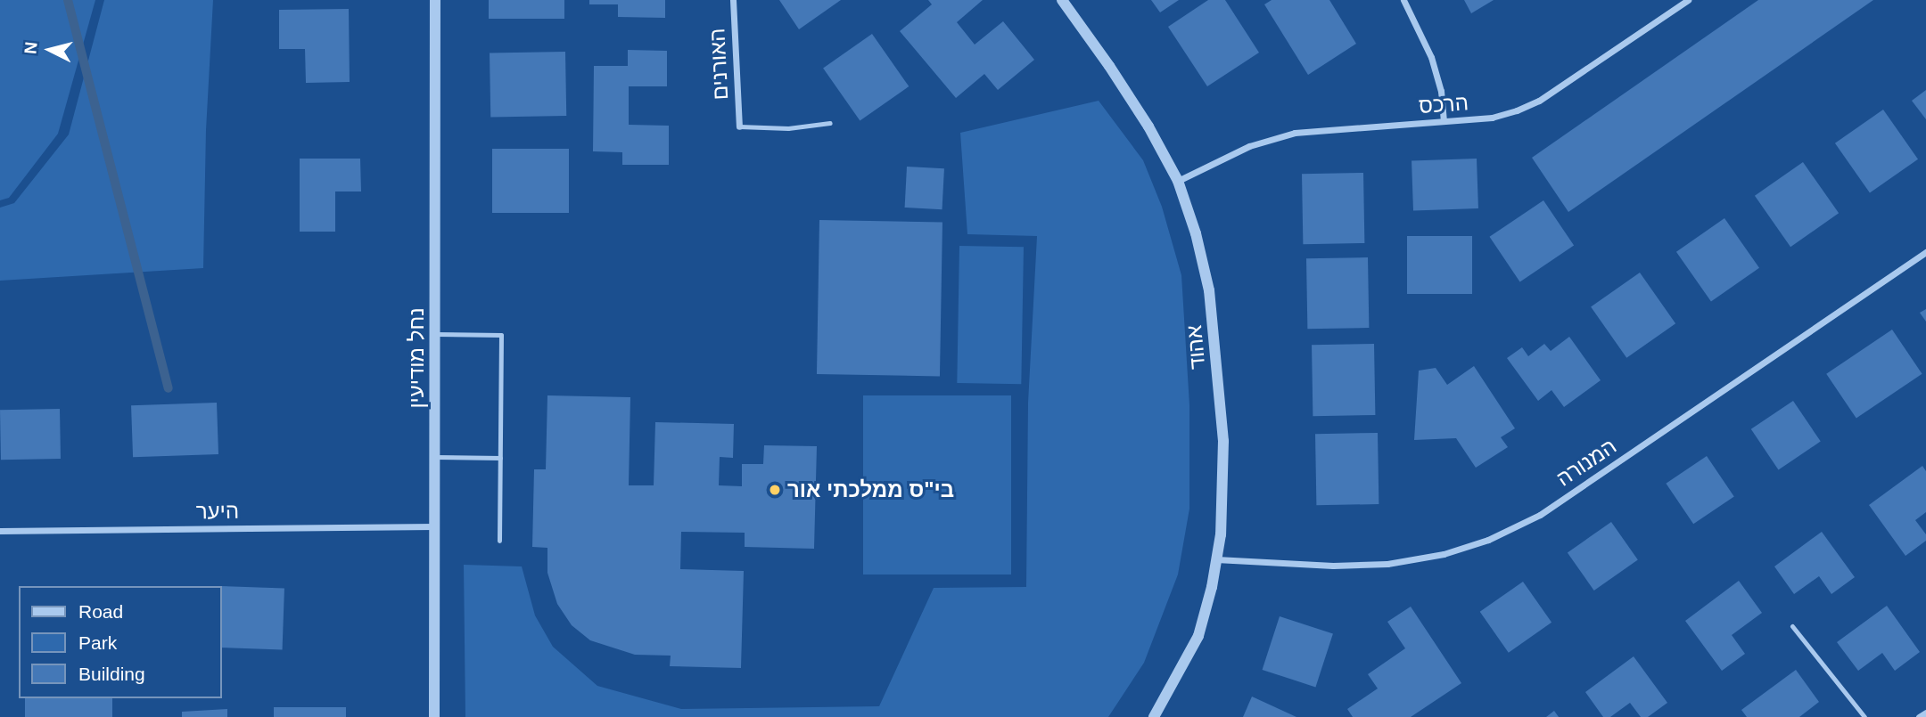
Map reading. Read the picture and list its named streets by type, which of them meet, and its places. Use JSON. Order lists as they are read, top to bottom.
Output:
{
  "streets": {
    "street": [
      "האורנים",
      "הרכס",
      "אהוד",
      "נחל מודיעין",
      "המנורה",
      "היער"
    ]
  },
  "crossings": [
    ["הרכס", "אהוד"],
    ["אהוד", "המנורה"],
    ["נחל מודיעין", "היער"]
  ],
  "places": ["בי\"ס ממלכתי אור"],
  "legend": ["Road", "Park", "Building"],
  "north": "left"
}
